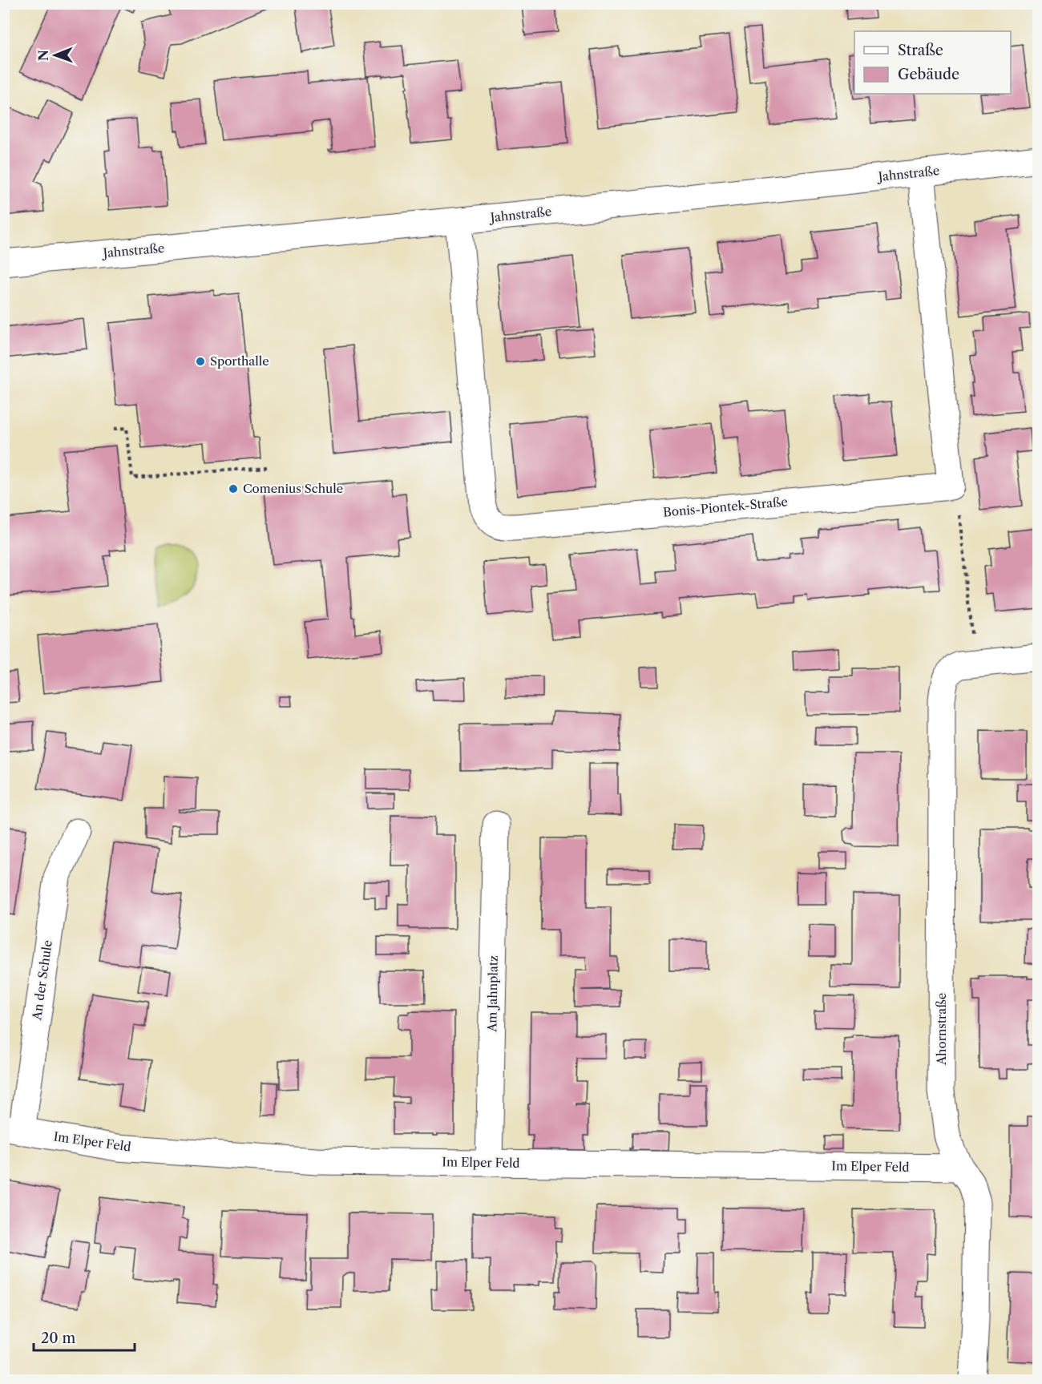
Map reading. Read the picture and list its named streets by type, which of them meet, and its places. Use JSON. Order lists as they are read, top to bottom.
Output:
{
  "streets": {
    "street": [
      "Jahnstraße",
      "Bonis-Piontek-Straße",
      "An der Schule",
      "Am Jahnplatz",
      "Ahornstraße",
      "Im Elper Feld"
    ]
  },
  "crossings": [
    ["Jahnstraße", "Bonis-Piontek-Straße"],
    ["An der Schule", "Im Elper Feld"],
    ["Am Jahnplatz", "Im Elper Feld"],
    ["Ahornstraße", "Im Elper Feld"]
  ],
  "places": ["Sporthalle", "Comenius Schule"],
  "legend": ["Straße", "Gebäude"],
  "scale_bar": "20 m",
  "north": "left"
}
